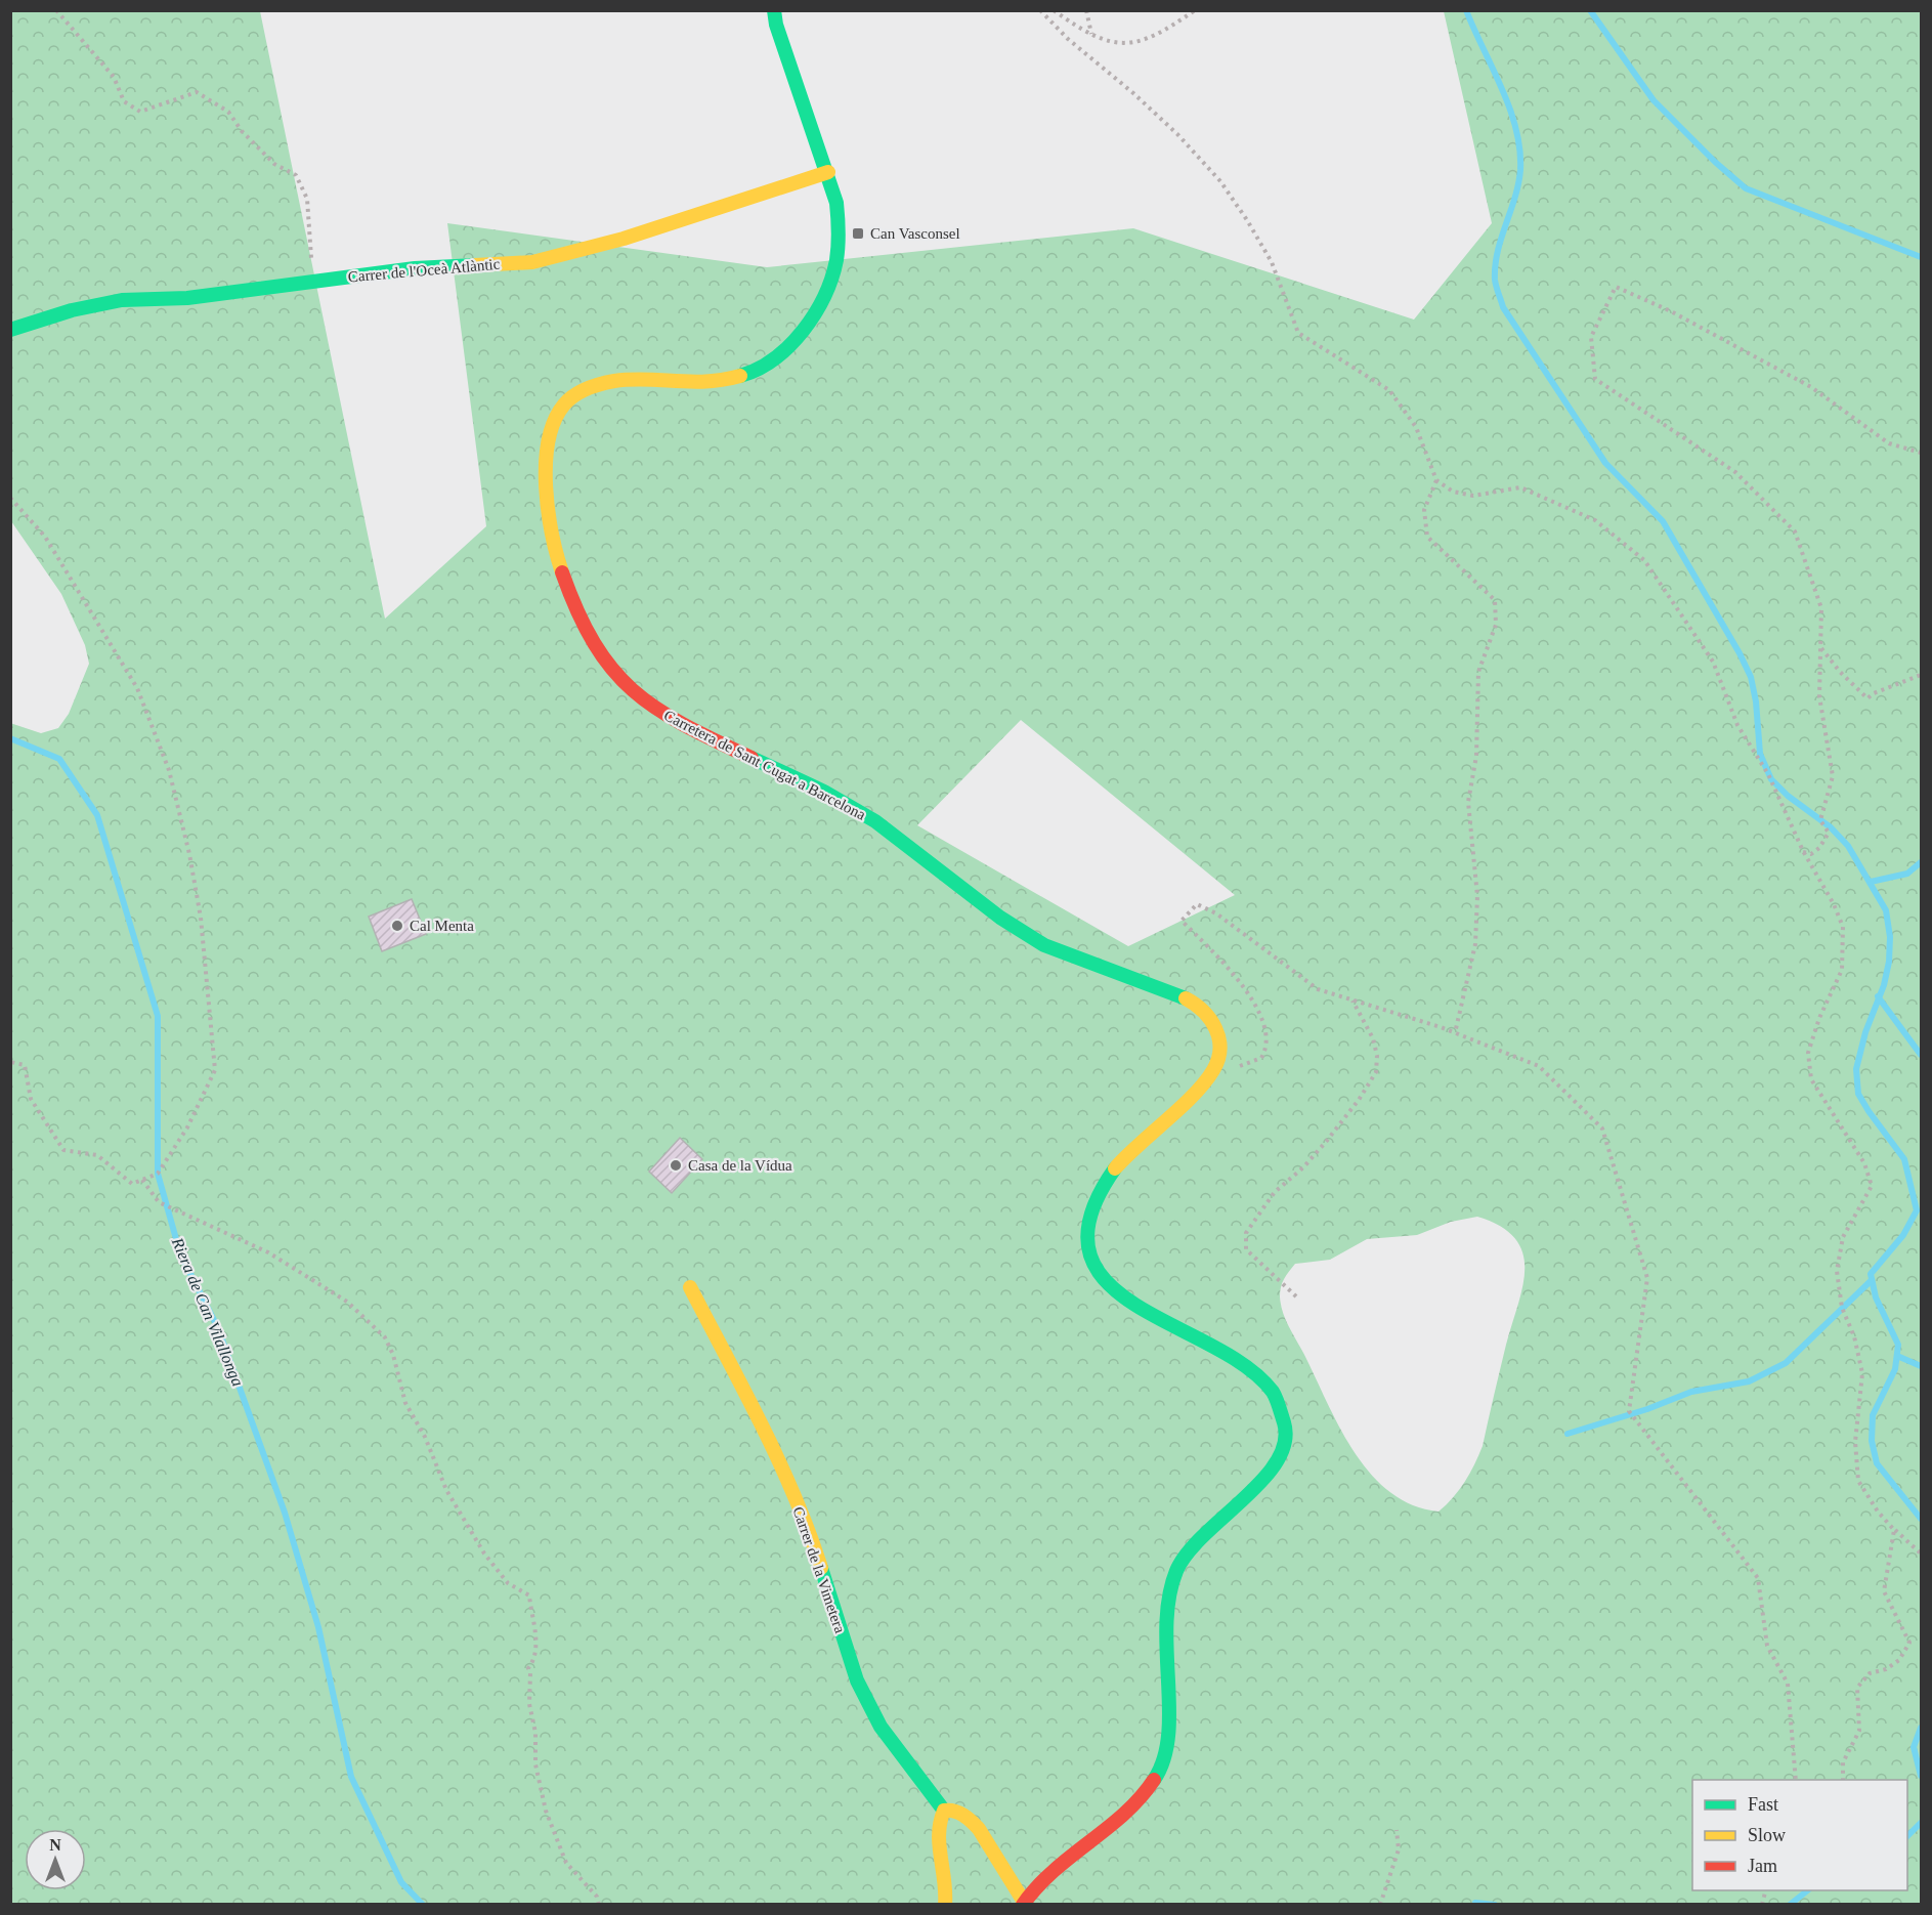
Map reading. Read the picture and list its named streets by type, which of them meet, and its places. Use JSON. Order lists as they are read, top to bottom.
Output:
{
  "streets": {
    "main road": ["Carrer de l'Oceà Atlàntic", "Carretera de Sant Cugat a Barcelona", "Carrer de la Vimetera"]
  },
  "crossings": [
    ["Carrer de l'Oceà Atlàntic", "Carretera de Sant Cugat a Barcelona"]
  ],
  "water": ["Riera de Can Vilallonga"],
  "places": {
    "transit": ["Can Vasconsel"],
    "other": ["Cal Menta", "Casa de la Vídua"]
  },
  "legend": ["Fast", "Slow", "Jam"],
  "north": "top"
}
